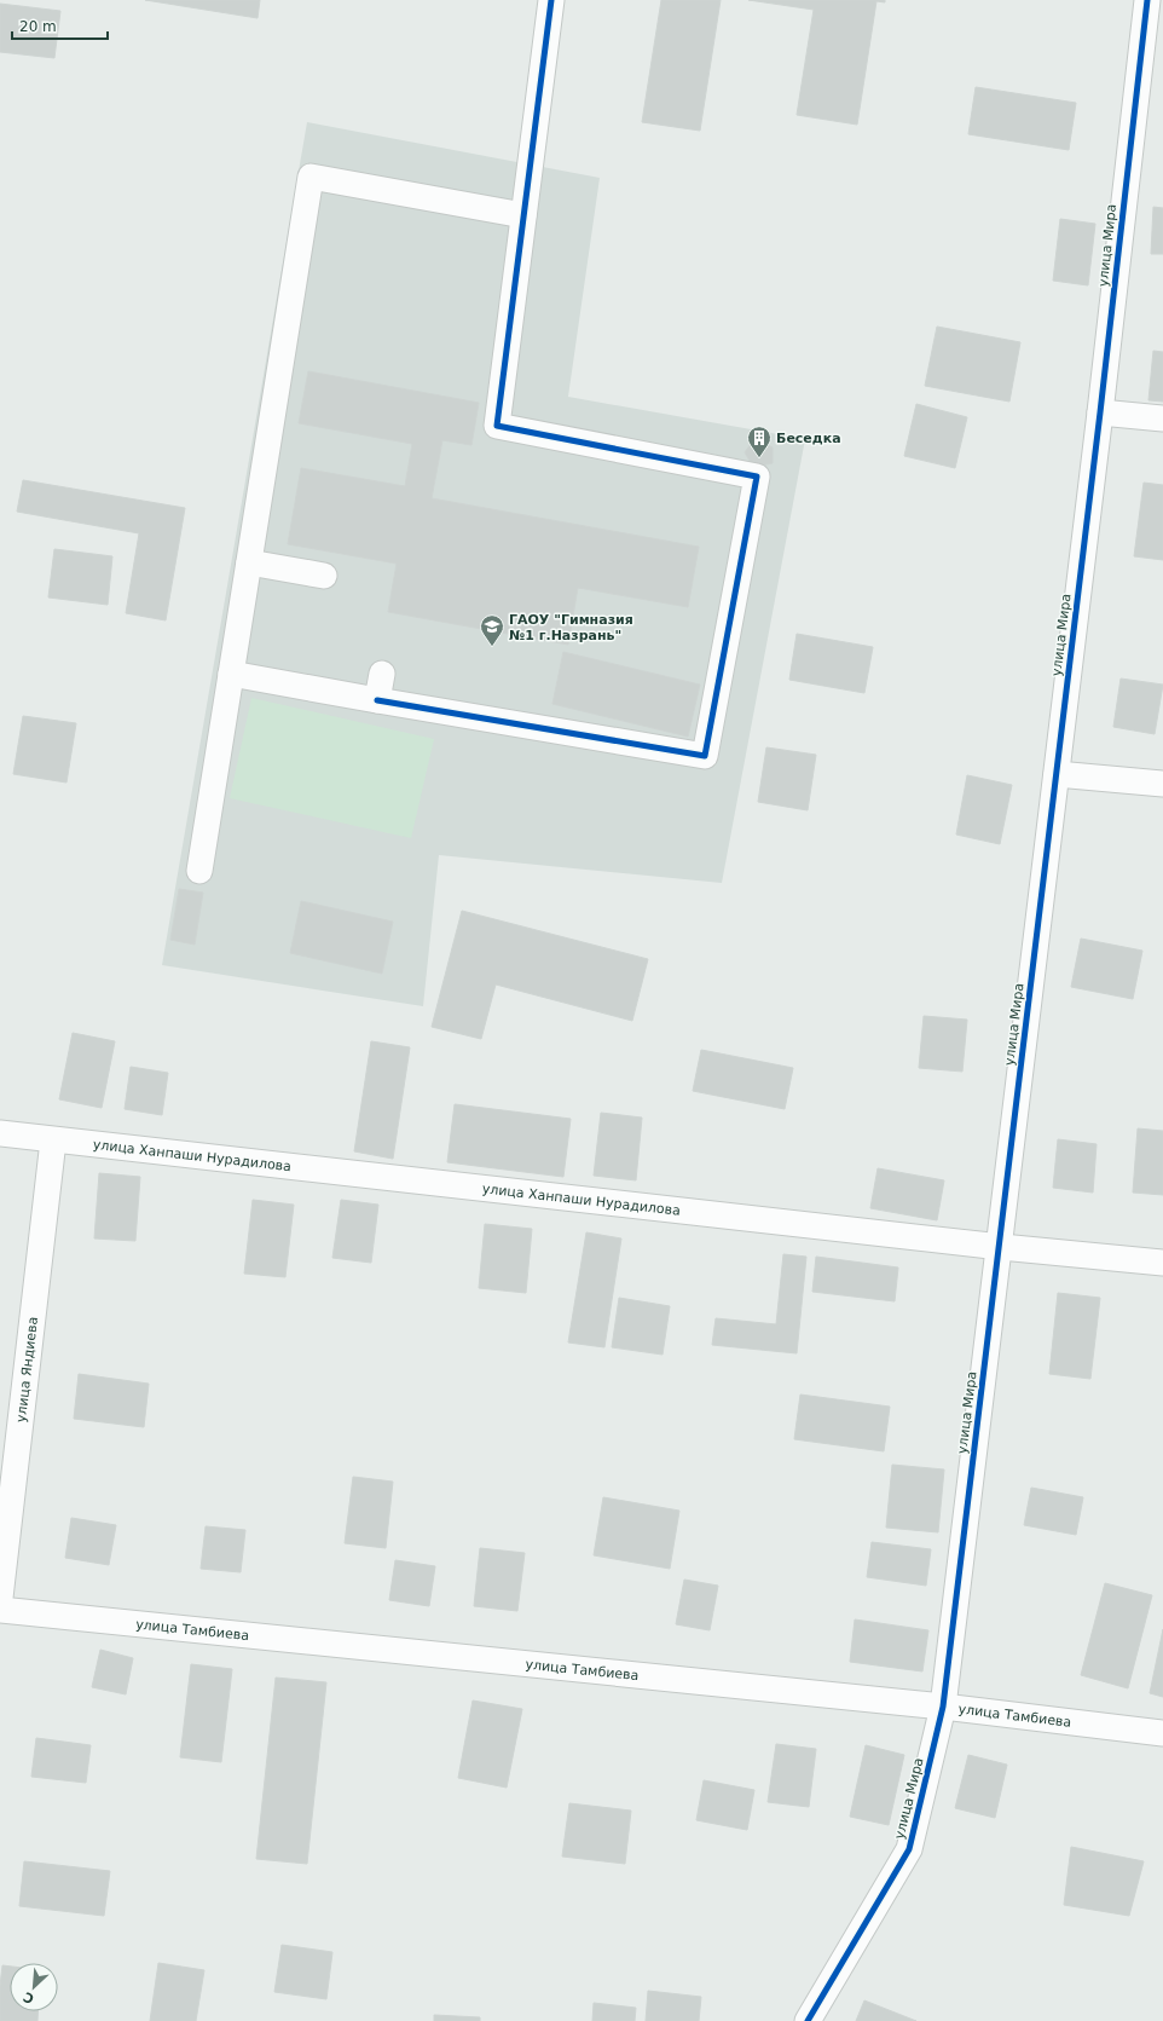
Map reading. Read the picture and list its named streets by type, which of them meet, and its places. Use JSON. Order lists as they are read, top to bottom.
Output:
{
  "streets": {
    "street": [
      "улица Мира",
      "улица Ханпаши Нурадилова",
      "улица Яндиева",
      "улица Тамбиева"
    ]
  },
  "crossings": [
    ["улица Мира", "улица Ханпаши Нурадилова"],
    ["улица Мира", "улица Тамбиева"],
    ["улица Ханпаши Нурадилова", "улица Яндиева"]
  ],
  "places": {
    "building": ["Беседка"],
    "school or university": ["ГАОУ \"Гимназия №1 г.Назрань\""]
  },
  "scale_bar": "20 m",
  "north": "bottom left"
}
